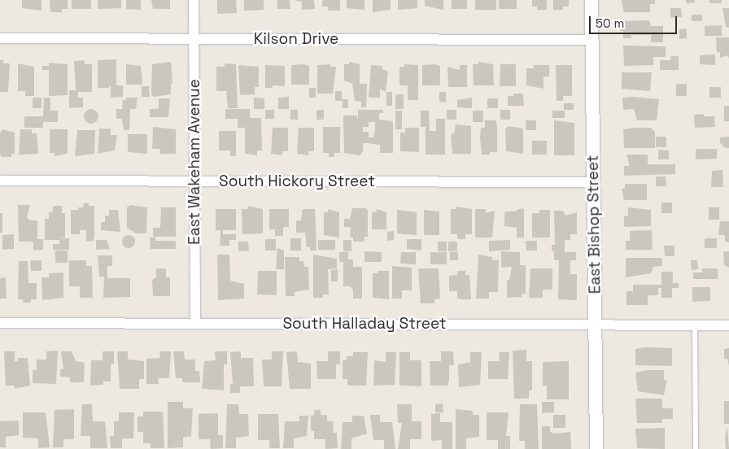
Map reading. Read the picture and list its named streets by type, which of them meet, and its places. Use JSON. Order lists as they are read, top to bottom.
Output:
{
  "streets": {
    "street": [
      "Kilson Drive",
      "East Wakeham Avenue",
      "South Hickory Street",
      "East Bishop Street",
      "South Halladay Street"
    ]
  },
  "crossings": [
    ["Kilson Drive", "East Wakeham Avenue"],
    ["Kilson Drive", "East Bishop Street"],
    ["East Wakeham Avenue", "South Hickory Street"],
    ["East Wakeham Avenue", "South Halladay Street"],
    ["South Hickory Street", "East Bishop Street"],
    ["East Bishop Street", "South Halladay Street"]
  ],
  "scale_bar": "50 m"
}
